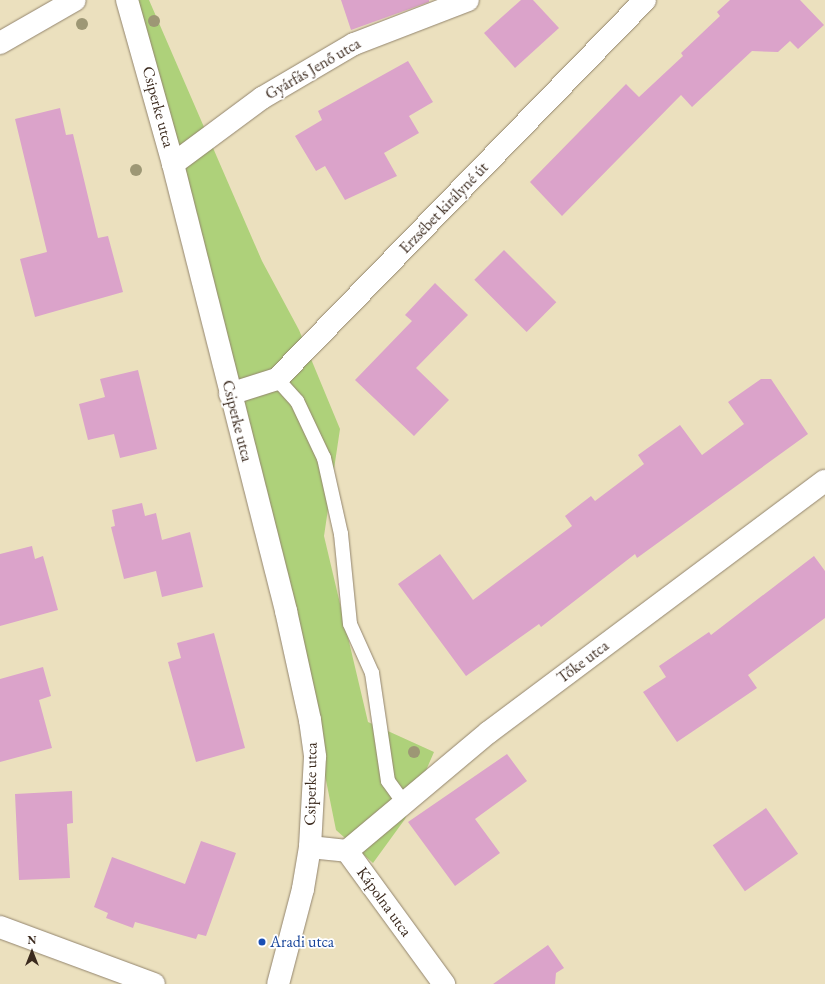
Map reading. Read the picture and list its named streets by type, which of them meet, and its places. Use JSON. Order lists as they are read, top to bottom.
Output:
{
  "streets": {
    "street": [
      "Gyárfás Jenő utca",
      "Csiperke utca",
      "Erzsébet királyné út",
      "Tőke utca",
      "Kápolna utca"
    ]
  },
  "crossings": [
    ["Gyárfás Jenő utca", "Csiperke utca"],
    ["Csiperke utca", "Erzsébet királyné út"],
    ["Csiperke utca", "Kápolna utca"],
    ["Tőke utca", "Kápolna utca"]
  ],
  "places": ["Aradi utca"],
  "north": "top"
}
